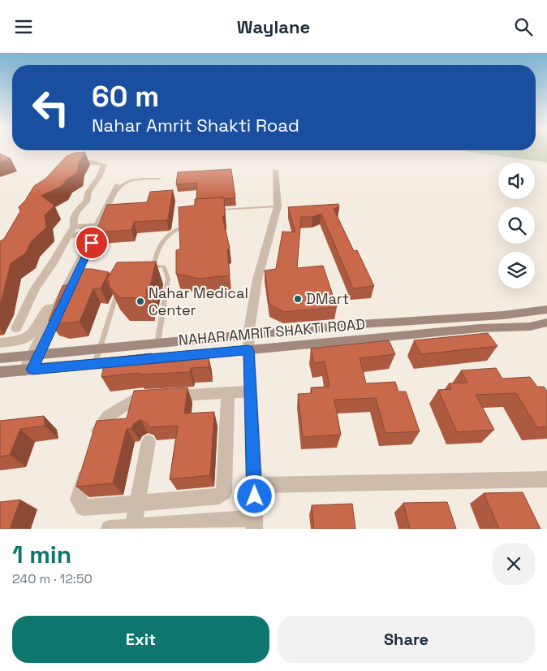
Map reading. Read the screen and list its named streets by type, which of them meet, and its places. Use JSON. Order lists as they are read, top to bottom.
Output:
{
  "streets": {
    "street": ["NAHAR AMRIT SHAKTI ROAD"]
  },
  "places": ["DMart", "Nahar Medical Center"],
  "page": {
    "header": "Waylane",
    "turn": ["60 m", "Nahar Amrit Shakti Road"],
    "heading": ["1 min", "240 m · 12:50"],
    "buttons": ["Exit", "Share"]
  }
}
